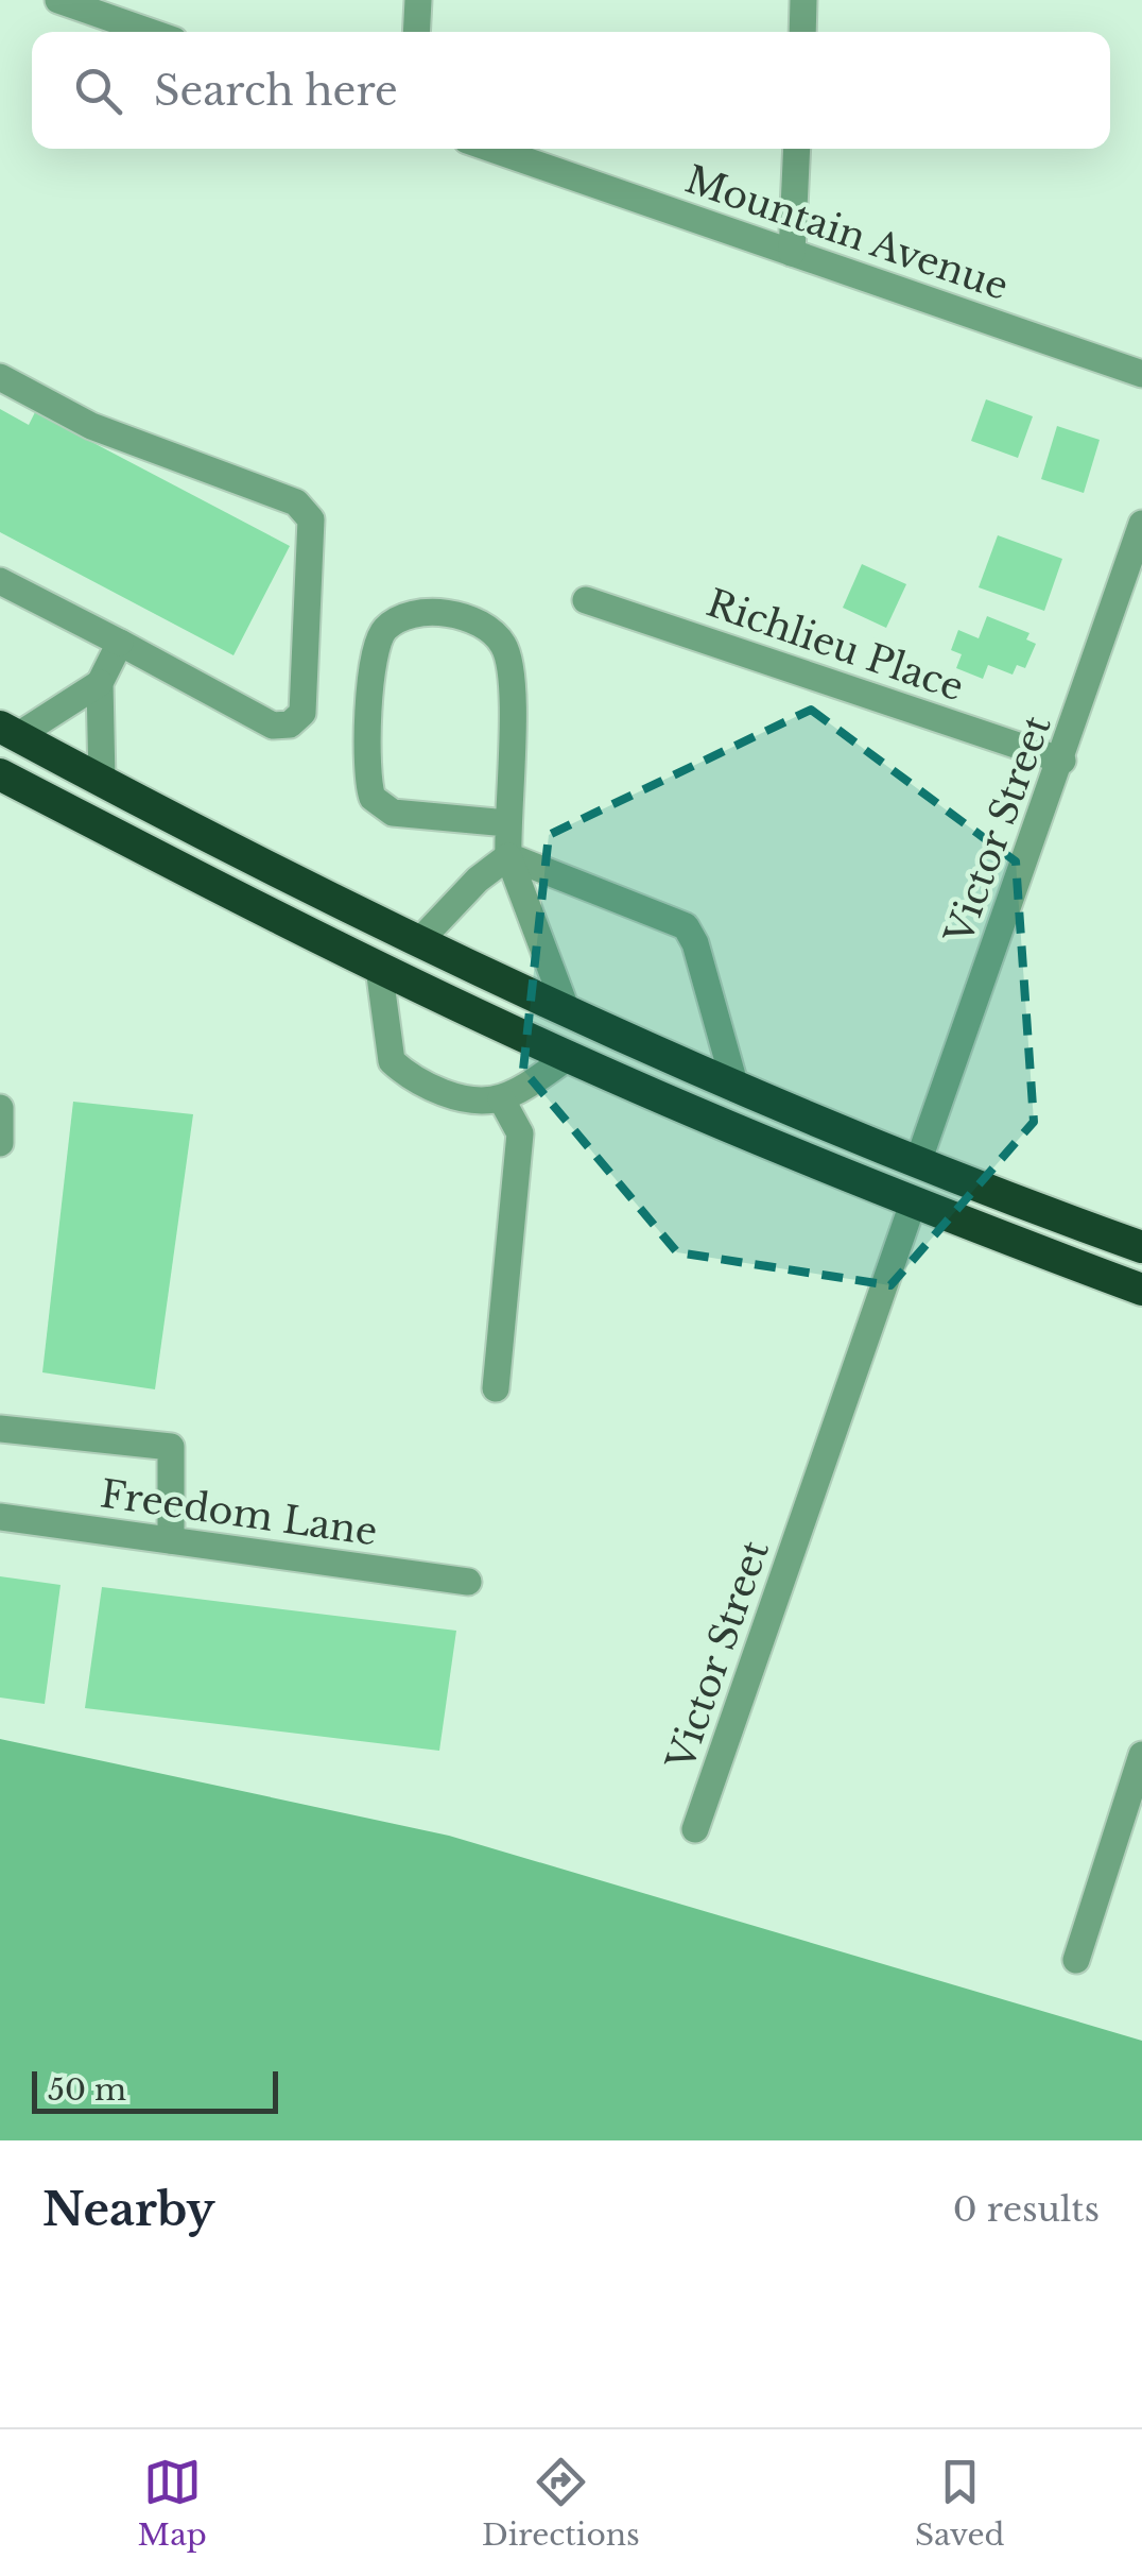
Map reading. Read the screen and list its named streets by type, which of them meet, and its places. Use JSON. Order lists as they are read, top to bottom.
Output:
{
  "streets": {
    "street": [
      "Mountain Avenue",
      "Richlieu Place",
      "Victor Street",
      "Freedom Lane"
    ]
  },
  "crossings": [
    ["Richlieu Place", "Victor Street"]
  ],
  "scale_bar": "50 m",
  "page": {
    "search": "Search here",
    "scale": "50 m",
    "heading": ["Nearby", "0 results"],
    "nav": ["Map", "Directions", "Saved"]
  }
}
